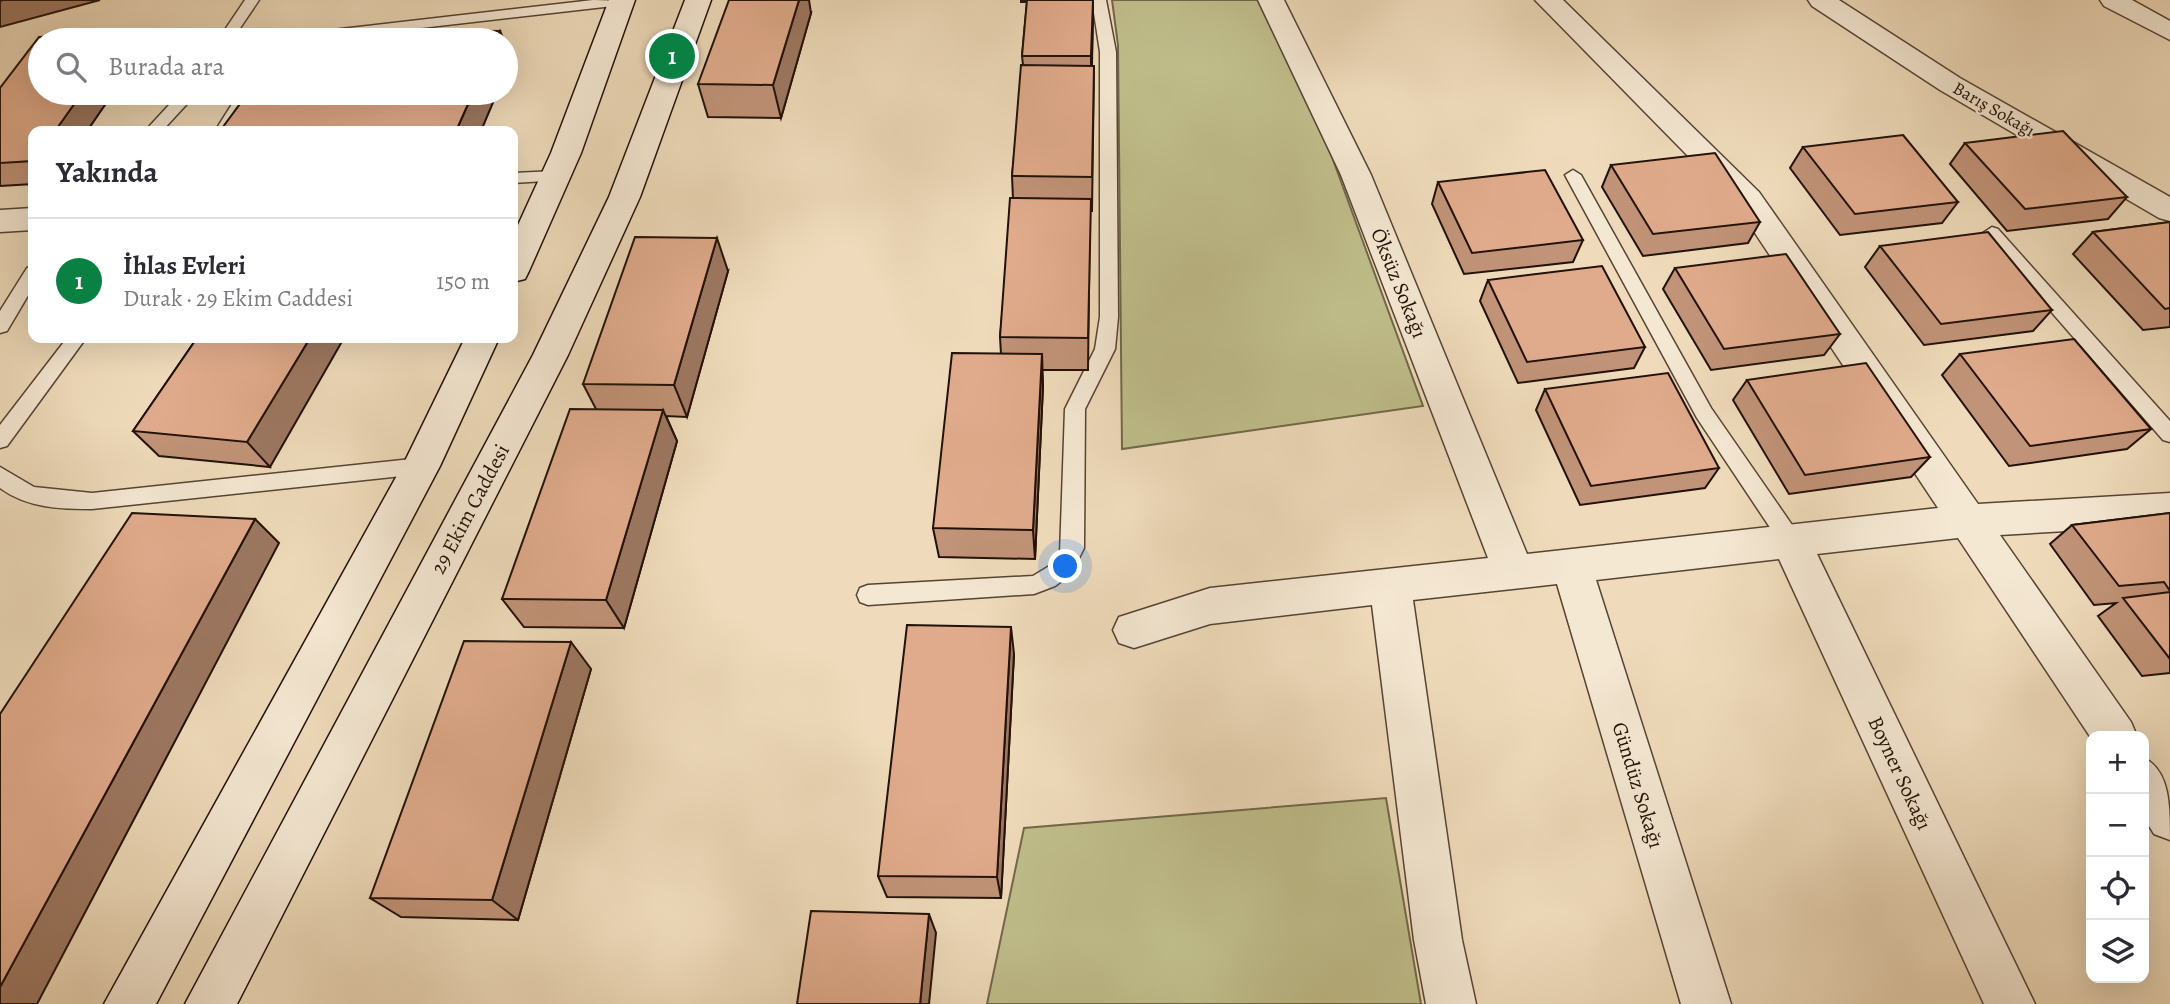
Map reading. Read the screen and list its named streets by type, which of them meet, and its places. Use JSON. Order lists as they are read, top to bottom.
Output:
{
  "streets": {
    "street": [
      "Barış Sokağı",
      "Öksüz Sokağı",
      "29 Ekim Caddesi",
      "Boyner Sokağı",
      "Gündüz Sokağı"
    ]
  },
  "page": {
    "search": "Burada ara",
    "pins": "1",
    "heading": "Yakında",
    "list": [
      {
        "mark": "1",
        "name": "İhlas Evleri",
        "note": "Durak · 29 Ekim Caddesi",
        "value": "150 m"
      }
    ],
    "map_buttons": ["+", "−"]
  }
}
